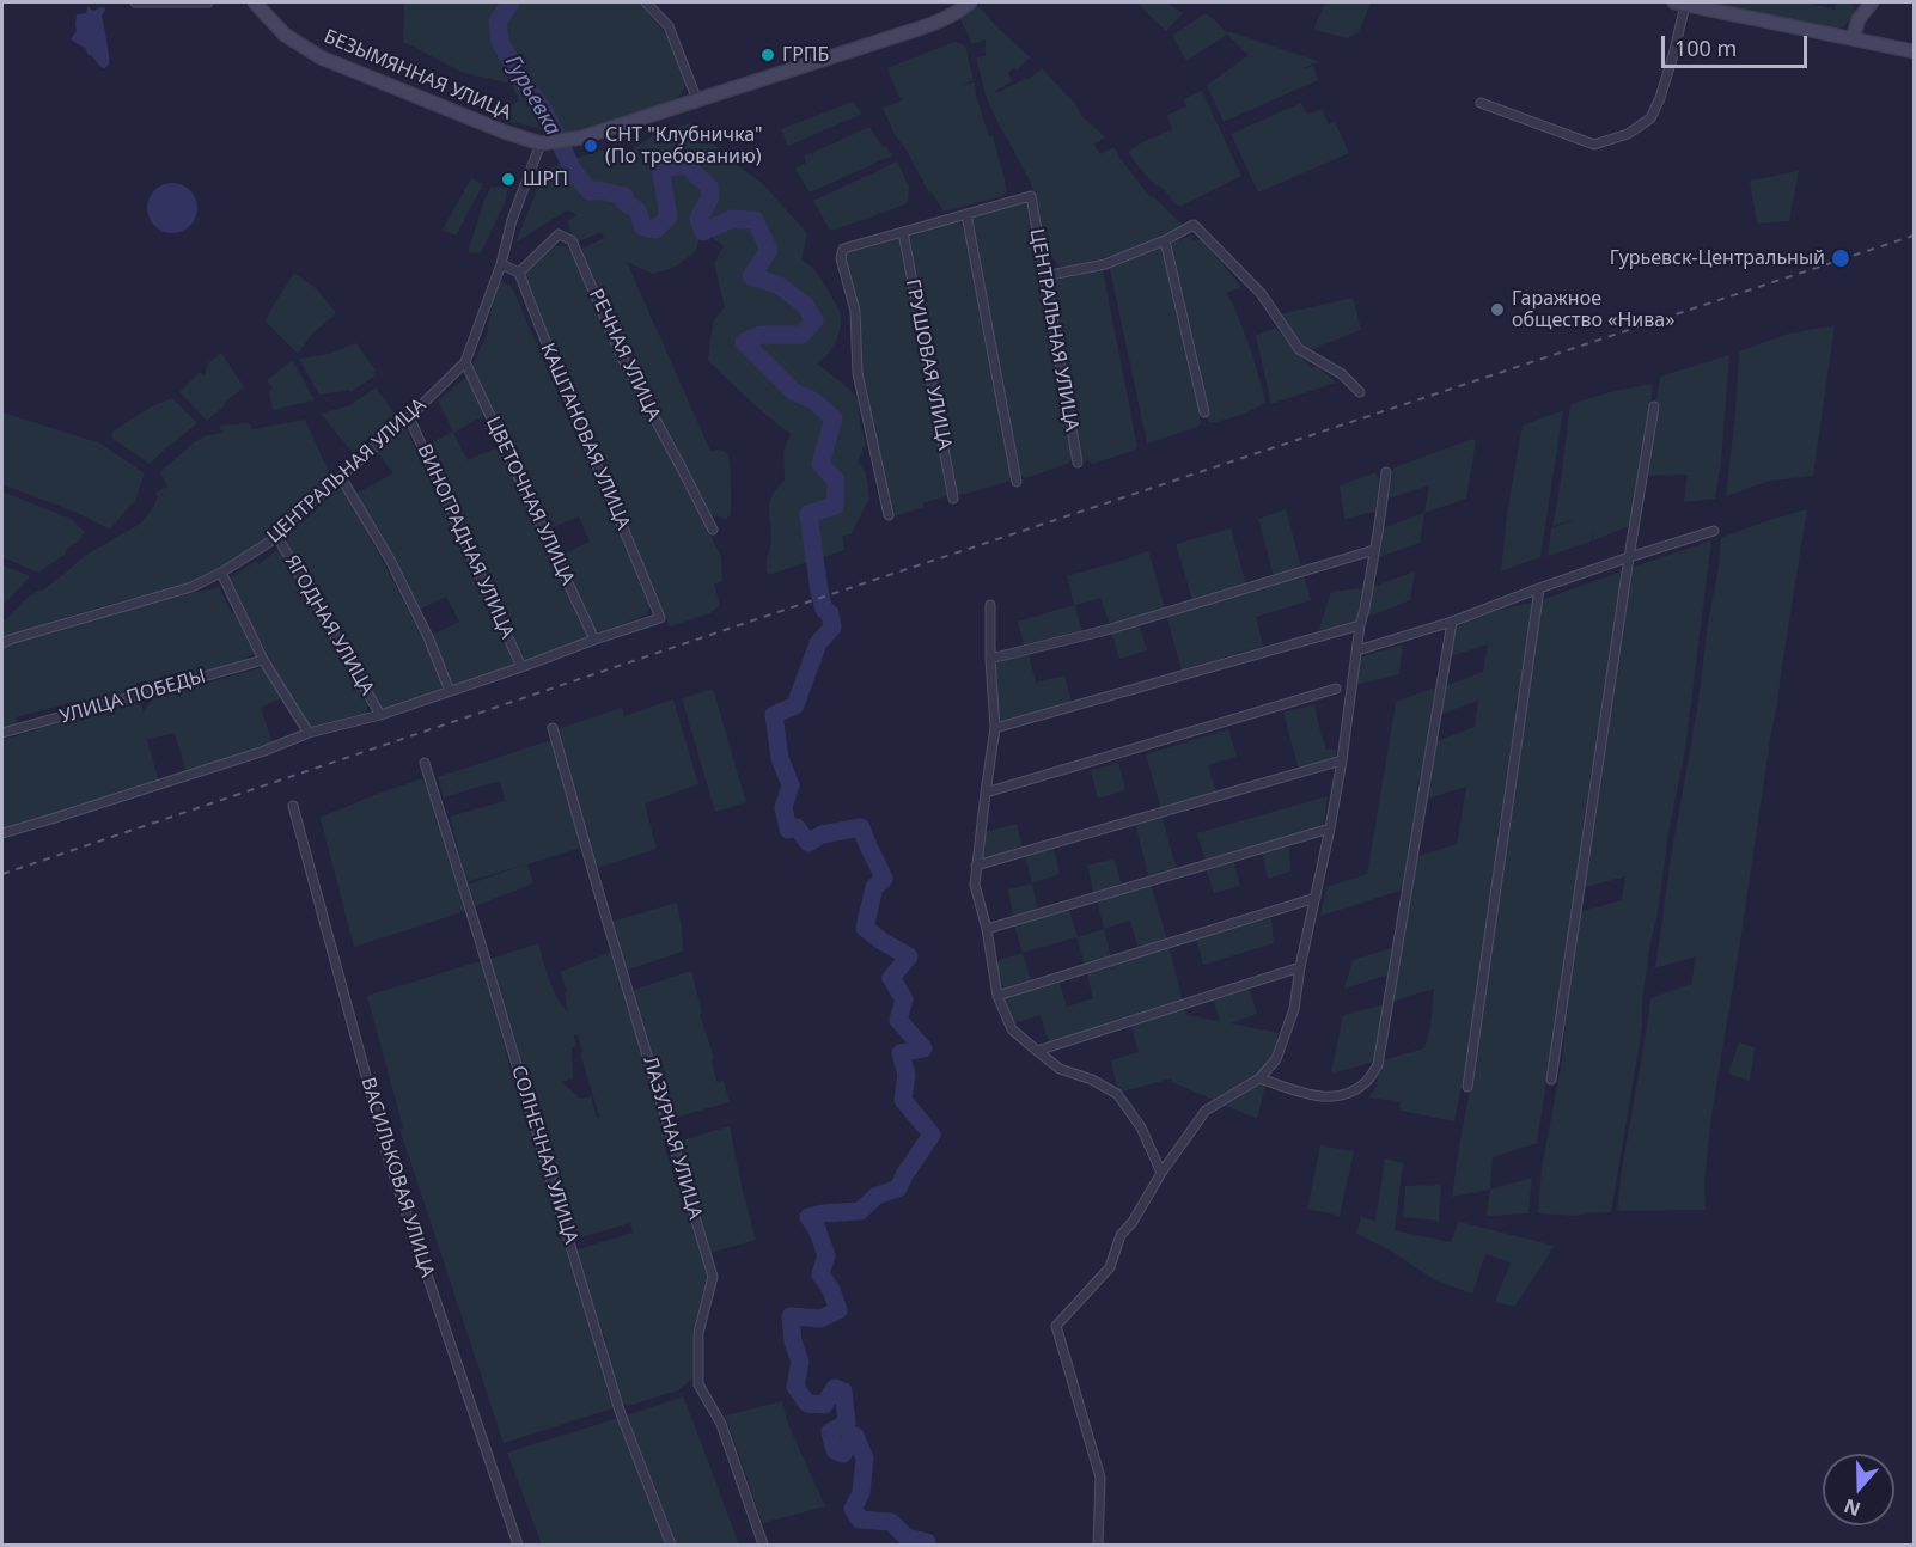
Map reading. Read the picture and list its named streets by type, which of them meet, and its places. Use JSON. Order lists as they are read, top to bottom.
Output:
{
  "streets": {
    "main road": ["БЕЗЫМЯННАЯ УЛИЦА"],
    "street": [
      "ЦЕНТРАЛЬНАЯ УЛИЦА",
      "РЕЧНАЯ УЛИЦА",
      "ГРУШОВАЯ УЛИЦА",
      "КАШТАНОВАЯ УЛИЦА",
      "ЦВЕТОЧНАЯ УЛИЦА",
      "ВИНОГРАДНАЯ УЛИЦА",
      "ЯГОДНАЯ УЛИЦА",
      "УЛИЦА ПОБЕДЫ",
      "ЛАЗУРНАЯ УЛИЦА",
      "СОЛНЕЧНАЯ УЛИЦА",
      "ВАСИЛЬКОВАЯ УЛИЦА"
    ]
  },
  "crossings": [
    ["БЕЗЫМЯННАЯ УЛИЦА", "ЦЕНТРАЛЬНАЯ УЛИЦА"],
    ["ЦЕНТРАЛЬНАЯ УЛИЦА", "ЦВЕТОЧНАЯ УЛИЦА"],
    ["ЦЕНТРАЛЬНАЯ УЛИЦА", "ВИНОГРАДНАЯ УЛИЦА"],
    ["ЦЕНТРАЛЬНАЯ УЛИЦА", "ЯГОДНАЯ УЛИЦА"],
    ["РЕЧНАЯ УЛИЦА", "КАШТАНОВАЯ УЛИЦА"],
    ["КАШТАНОВАЯ УЛИЦА", "ЦВЕТОЧНАЯ УЛИЦА"]
  ],
  "water": ["Гурьевка"],
  "places": [
    "ГРПБ",
    "СНТ \"Клубничка\" (По требованию)",
    "ШРП",
    "Гурьевск-Центральный",
    "Гаражное общество «Нива»"
  ],
  "scale_bar": "100 m",
  "north": "bottom"
}
